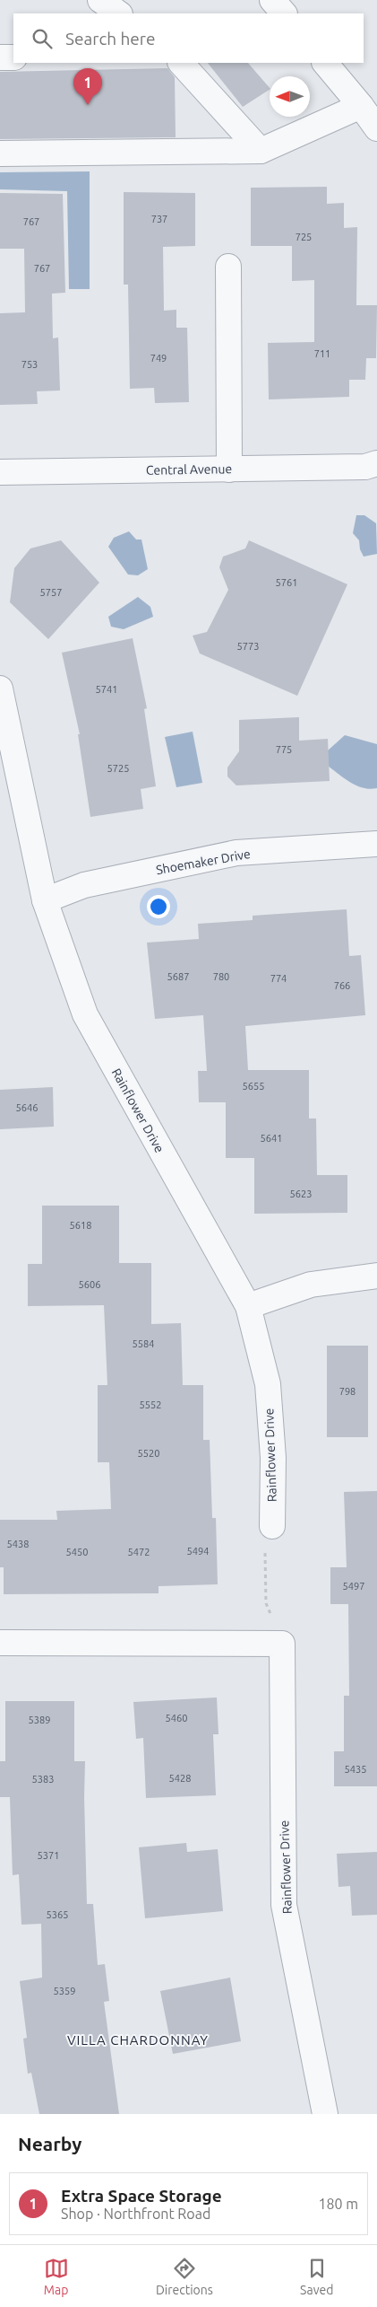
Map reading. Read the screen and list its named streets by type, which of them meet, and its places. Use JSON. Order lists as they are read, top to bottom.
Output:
{
  "streets": {
    "street": ["Central Avenue", "Shoemaker Drive", "Rainflower Drive"]
  },
  "crossings": [
    ["Shoemaker Drive", "Rainflower Drive"]
  ],
  "districts": ["VILLA CHARDONNAY"],
  "house_numbers": [
    "737",
    "767",
    "725",
    "767",
    "711",
    "749",
    "753",
    "5761",
    "5757",
    "5773",
    "5741",
    "775",
    "5725",
    "5687",
    "780",
    "774",
    "766",
    "5655",
    "5646",
    "5641",
    "5623",
    "5618",
    "5606",
    "5584",
    "798",
    "5552",
    "5520",
    "5438",
    "5494",
    "5450",
    "5472",
    "5497",
    "5460",
    "5389",
    "5435",
    "5428",
    "5383",
    "5371",
    "5365",
    "5359"
  ],
  "north": "left",
  "page": {
    "search": "Search here",
    "pins": "1",
    "heading": "Nearby",
    "list": [
      {
        "mark": "1",
        "name": "Extra Space Storage",
        "note": "Shop · Northfront Road",
        "value": "180 m"
      }
    ],
    "nav": ["Map", "Directions", "Saved"]
  }
}
